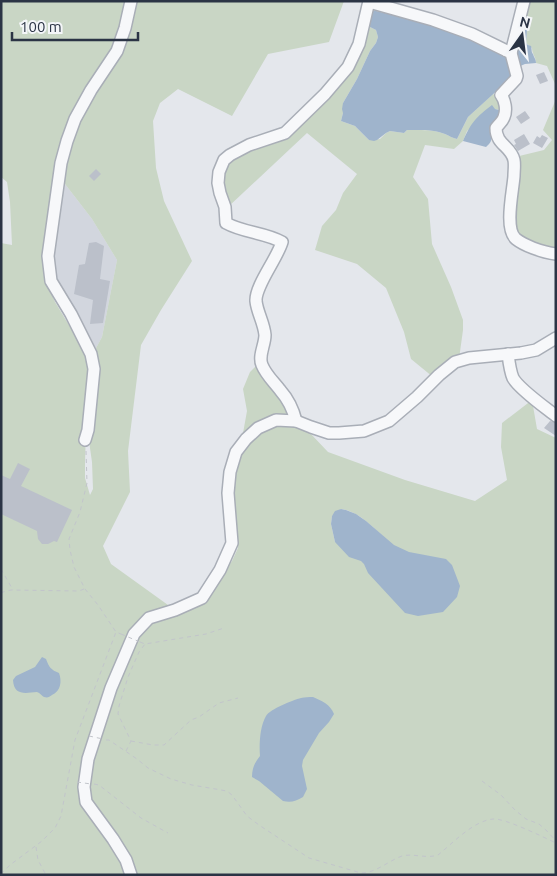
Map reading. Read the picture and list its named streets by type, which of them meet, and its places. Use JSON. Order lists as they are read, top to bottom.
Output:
{
  "scale_bar": "100 m",
  "north": "top"
}
